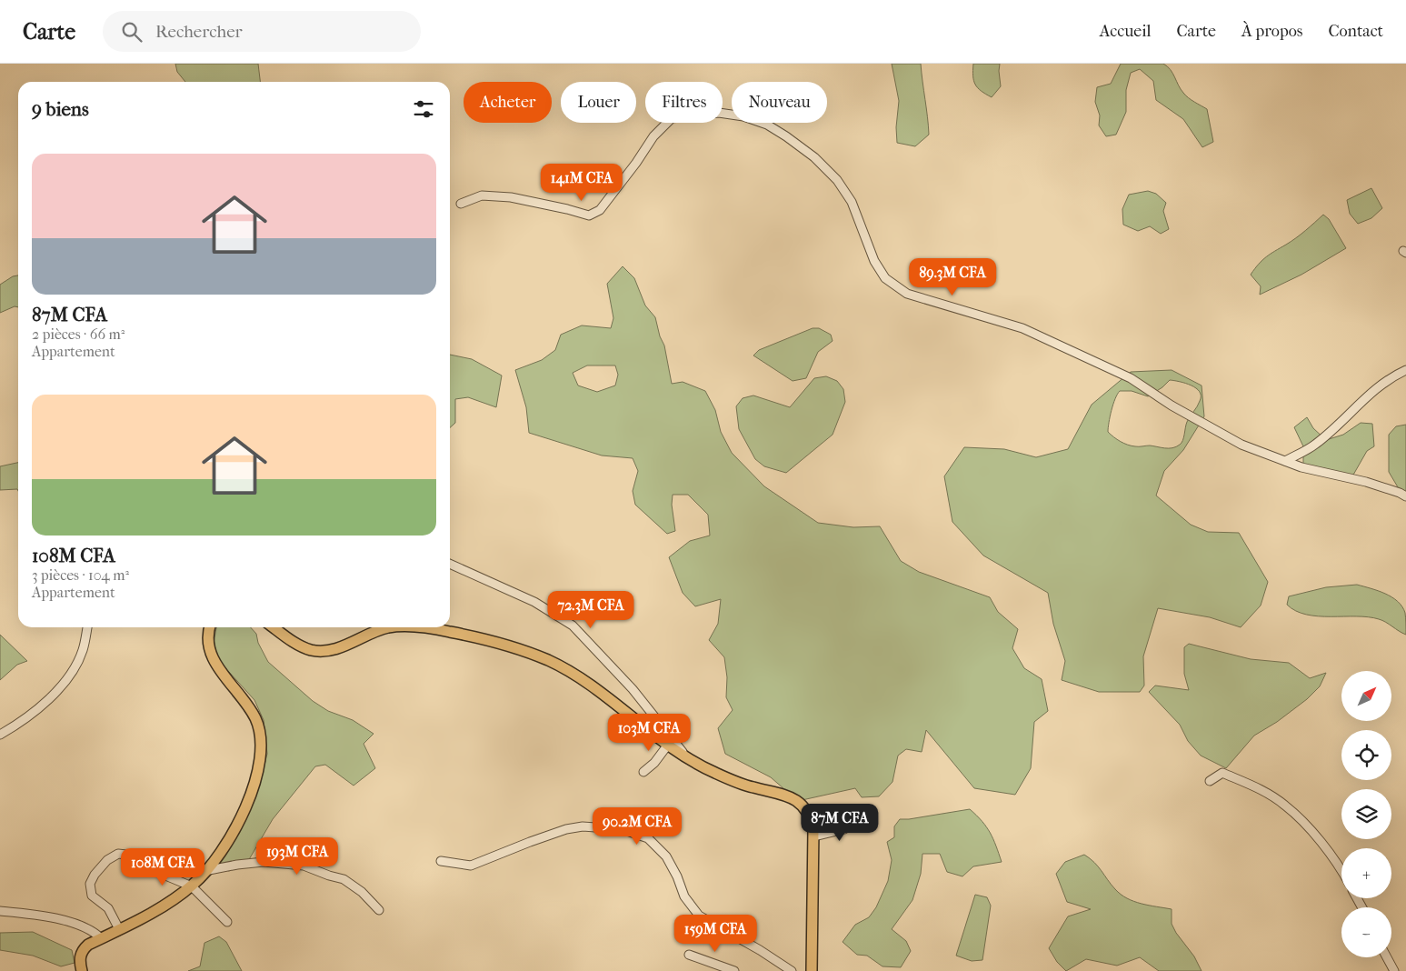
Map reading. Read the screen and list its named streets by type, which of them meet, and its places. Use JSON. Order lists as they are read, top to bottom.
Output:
{
  "north": "top right",
  "page": {
    "header": "Carte",
    "search": "Rechercher",
    "nav": [
      "Accueil",
      "Carte",
      "À propos",
      "Contact"
    ],
    "chip": [
      "Acheter",
      "Louer",
      "Filtres",
      "Nouveau"
    ],
    "heading": "9 biens",
    "list": [
      {
        "name": "87M CFA",
        "note": "2 pièces · 66 m² · Appartement"
      },
      {
        "name": "108M CFA",
        "note": "3 pièces · 104 m² · Appartement"
      }
    ],
    "price": [
      "141M CFA",
      "89.3M CFA",
      "72.3M CFA",
      "103M CFA",
      "87M CFA",
      "90.2M CFA",
      "193M CFA",
      "108M CFA",
      "159M CFA"
    ],
    "map_buttons": ["+", "−"]
  }
}
